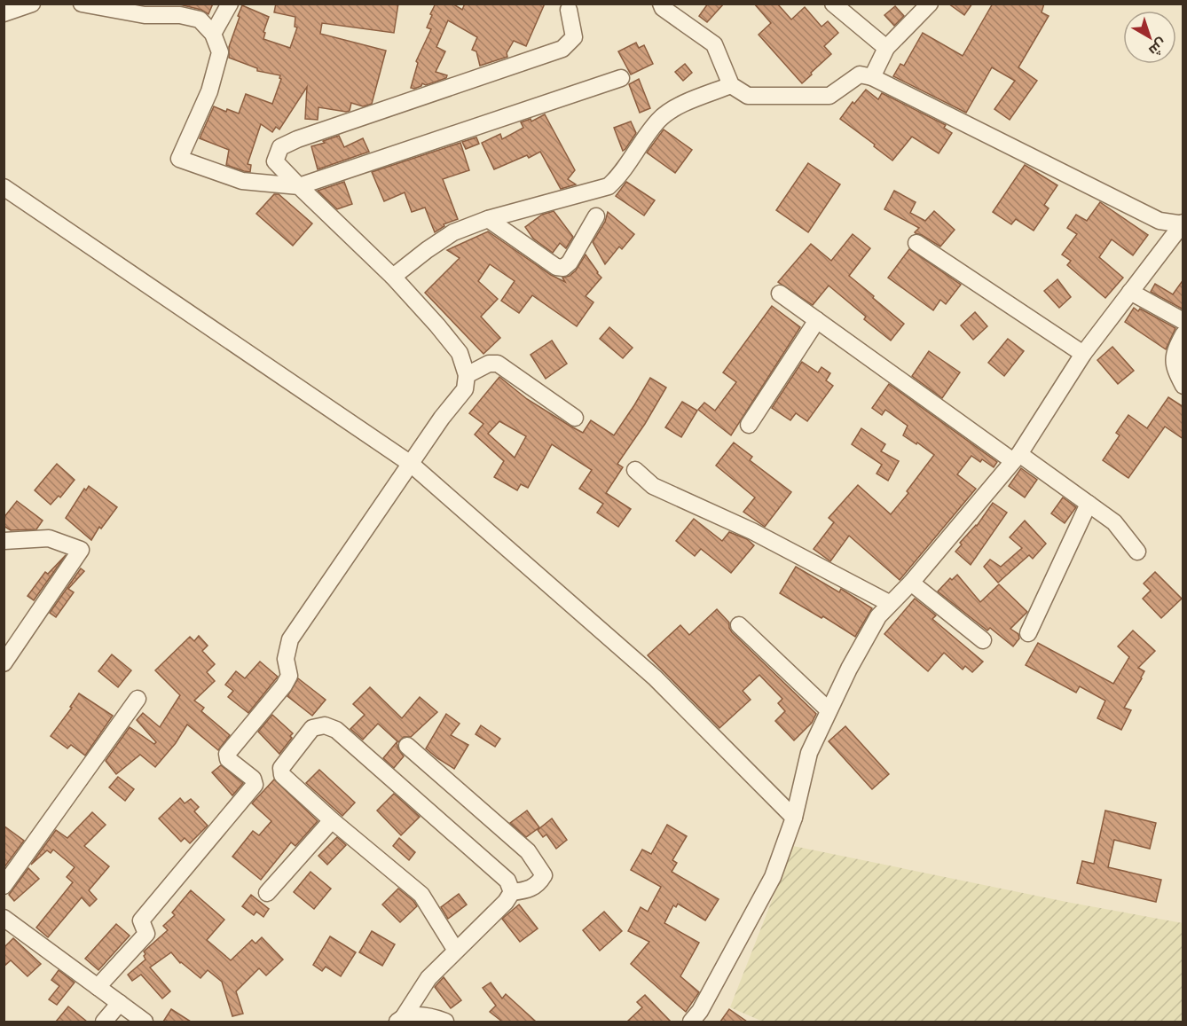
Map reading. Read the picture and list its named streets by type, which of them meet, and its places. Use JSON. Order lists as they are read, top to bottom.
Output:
{
  "north": "bottom right"
}
